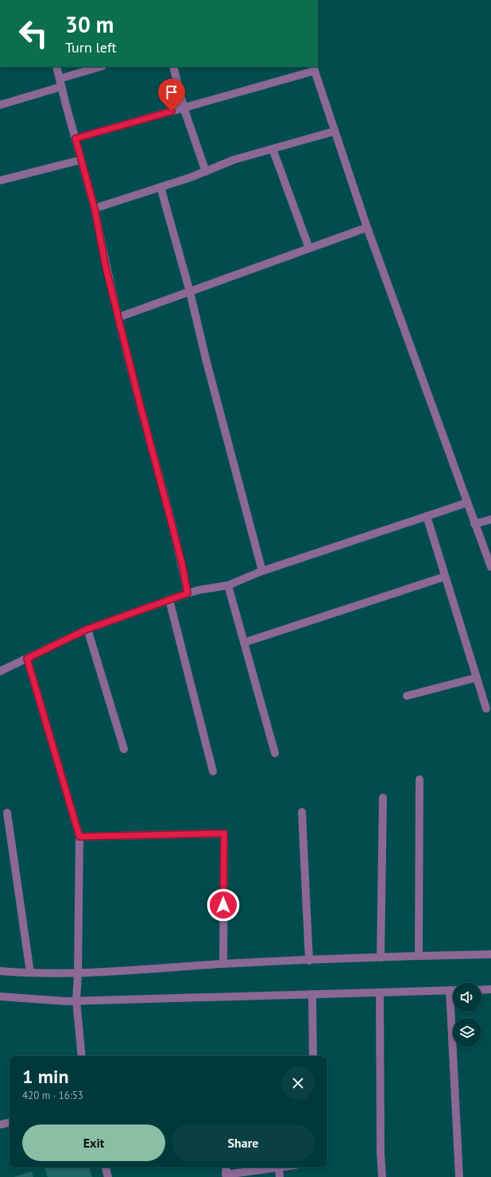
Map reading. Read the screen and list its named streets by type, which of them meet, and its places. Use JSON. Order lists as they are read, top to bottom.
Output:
{
  "page": {
    "turn": ["30 m", "Turn left"],
    "heading": ["1 min", "420 m · 16:53"],
    "buttons": ["Exit", "Share"]
  }
}
